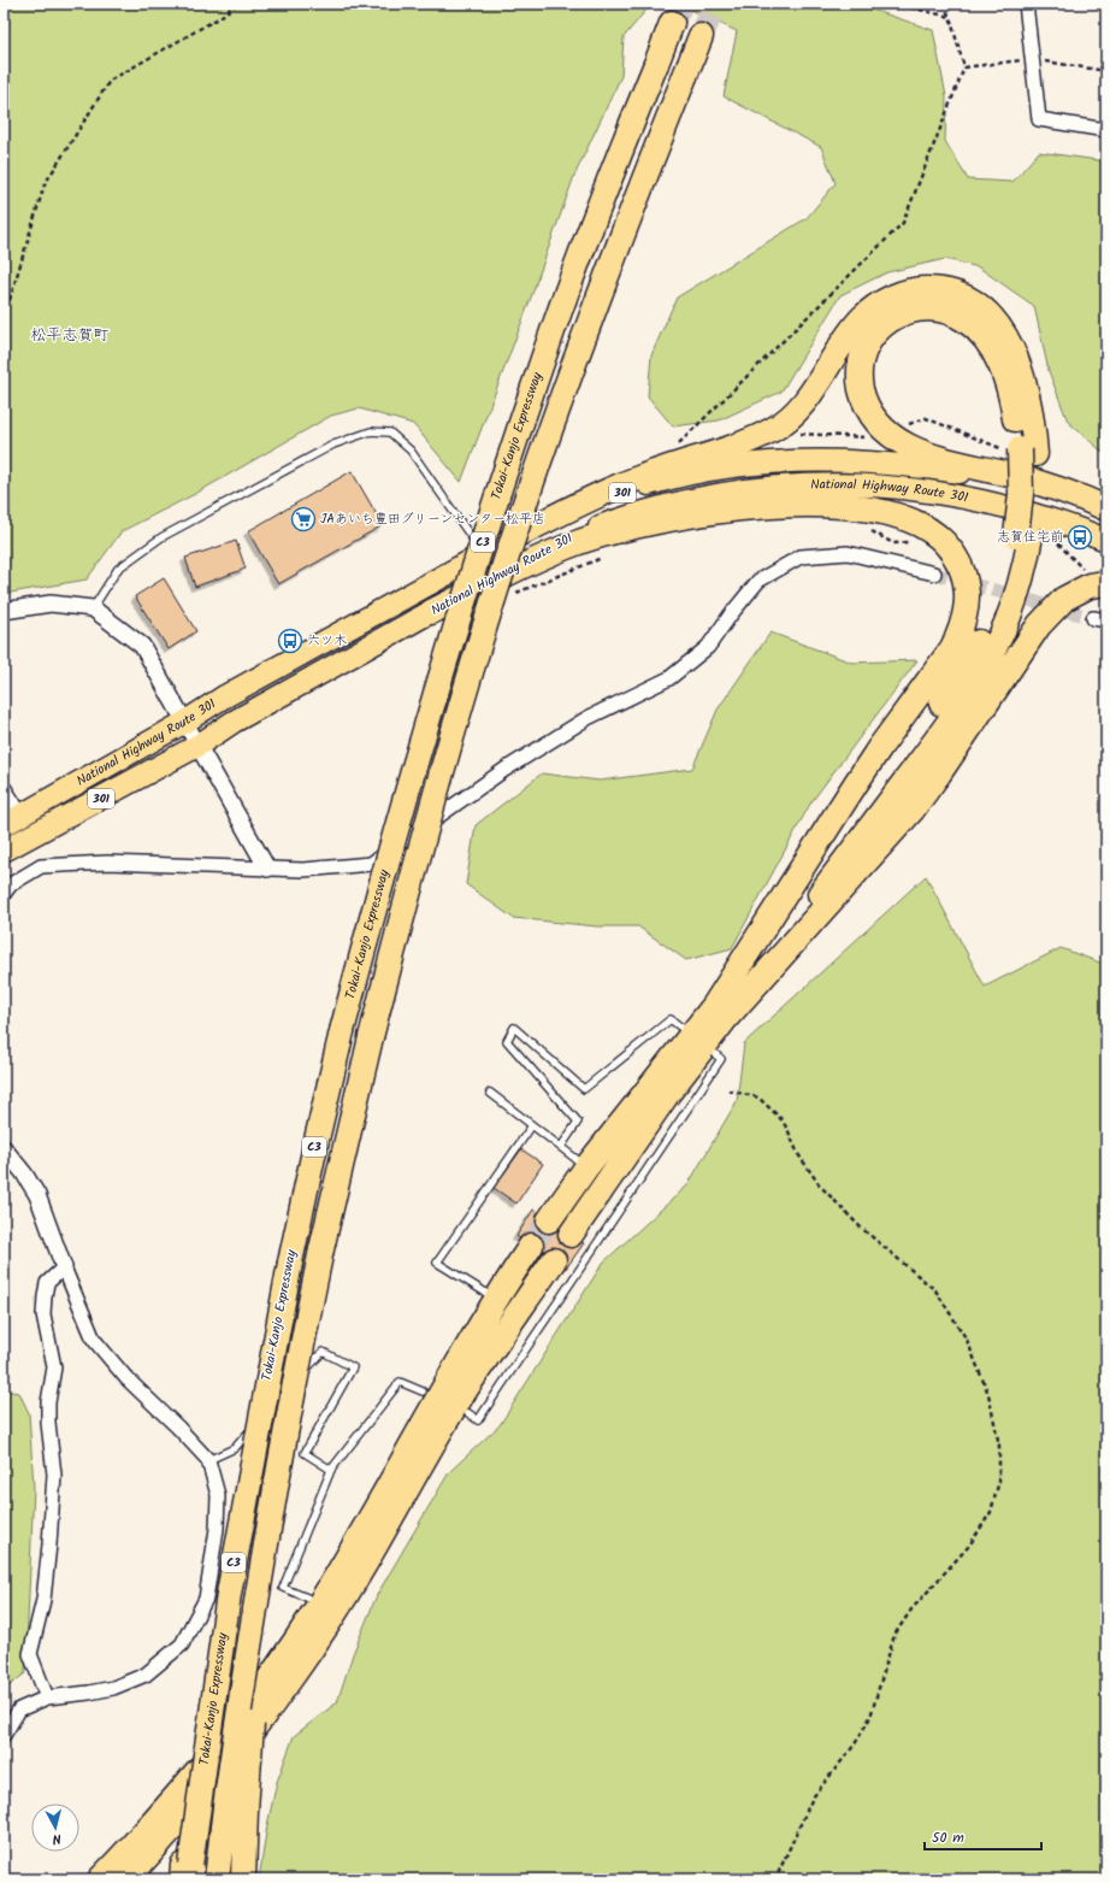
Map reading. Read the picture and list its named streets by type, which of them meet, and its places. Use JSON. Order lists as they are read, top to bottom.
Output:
{
  "streets": {
    "highway": [
      "Tokai-Kanjo Expressway",
      "301",
      "National Highway Route 301",
      "C3"
    ]
  },
  "districts": ["松平志賀町"],
  "places": {
    "supermarket": ["JAあいち豊田グリーンセンター松平店"],
    "bus stop": ["志賀住宅前", "六ツ木"]
  },
  "scale_bar": "50 m",
  "north": "bottom"
}
